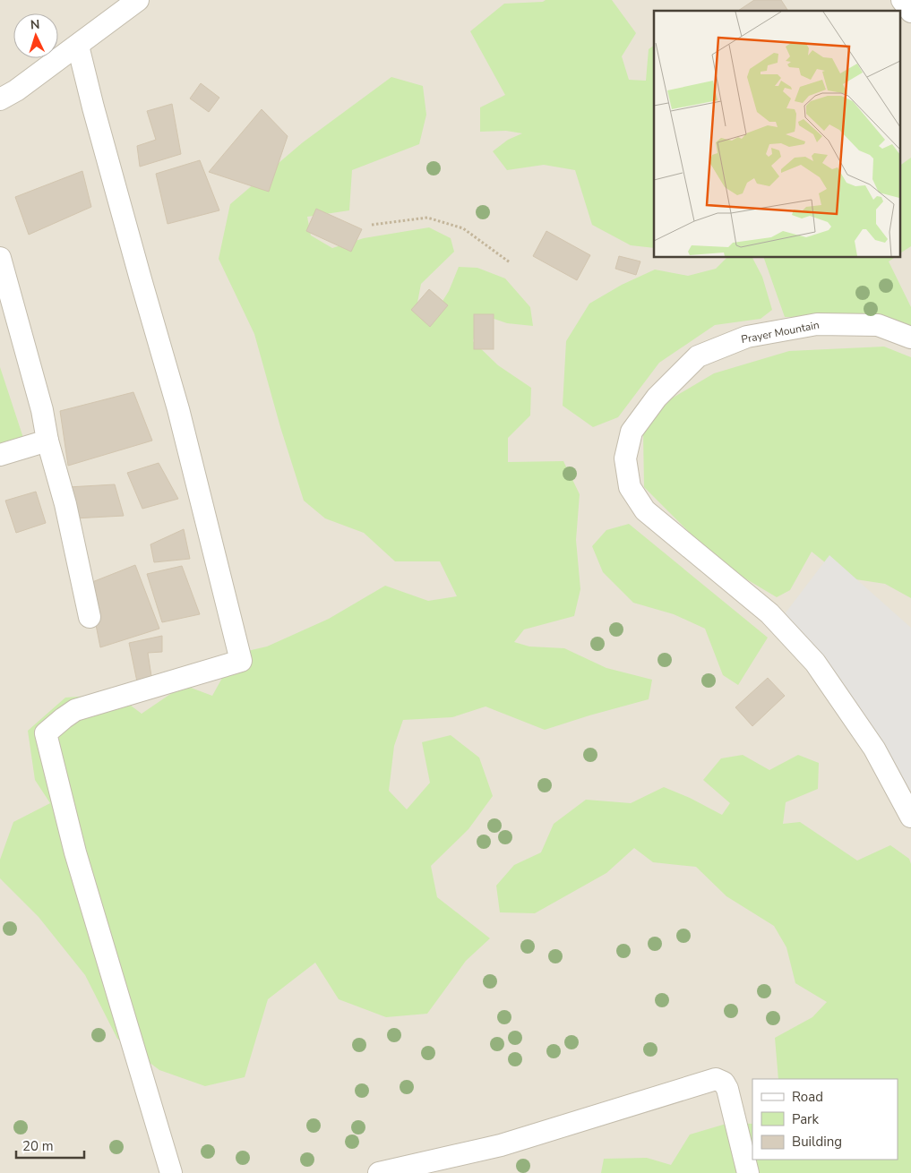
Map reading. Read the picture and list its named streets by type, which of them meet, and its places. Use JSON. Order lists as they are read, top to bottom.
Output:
{
  "streets": {
    "street": ["Prayer Mountain"]
  },
  "legend": ["Road", "Park", "Building"],
  "scale_bar": "20 m",
  "north": "top"
}
